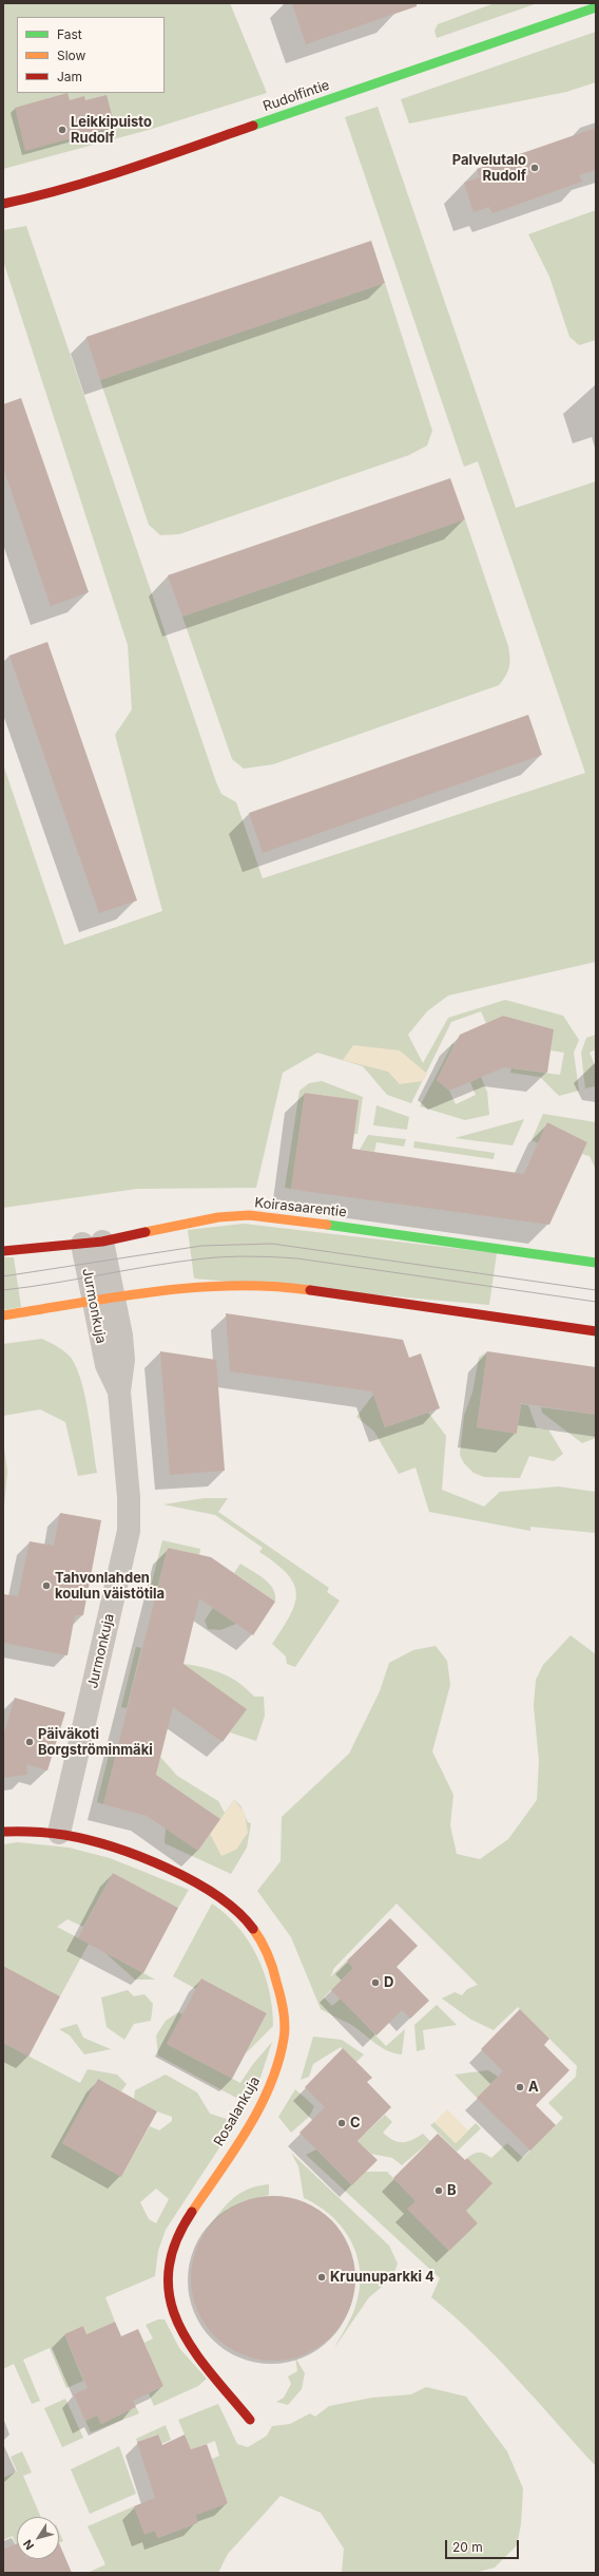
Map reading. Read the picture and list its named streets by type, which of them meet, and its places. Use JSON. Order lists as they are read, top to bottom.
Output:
{
  "streets": {
    "street": [
      "Rudolfintie",
      "Koirasaarentie",
      "Jurmonkuja",
      "Rosalankuja"
    ]
  },
  "crossings": [
    ["Koirasaarentie", "Jurmonkuja"],
    ["Jurmonkuja", "Rosalankuja"]
  ],
  "places": [
    "Leikkipuisto Rudolf",
    "Palvelutalo Rudolf",
    "Tahvonlahden koulun väistötila",
    "Päiväkoti Borgströminmäki",
    "D",
    "A",
    "C",
    "B",
    "Kruunuparkki 4"
  ],
  "legend": ["Fast", "Slow", "Jam"],
  "scale_bar": "20 m",
  "north": "bottom left"
}
